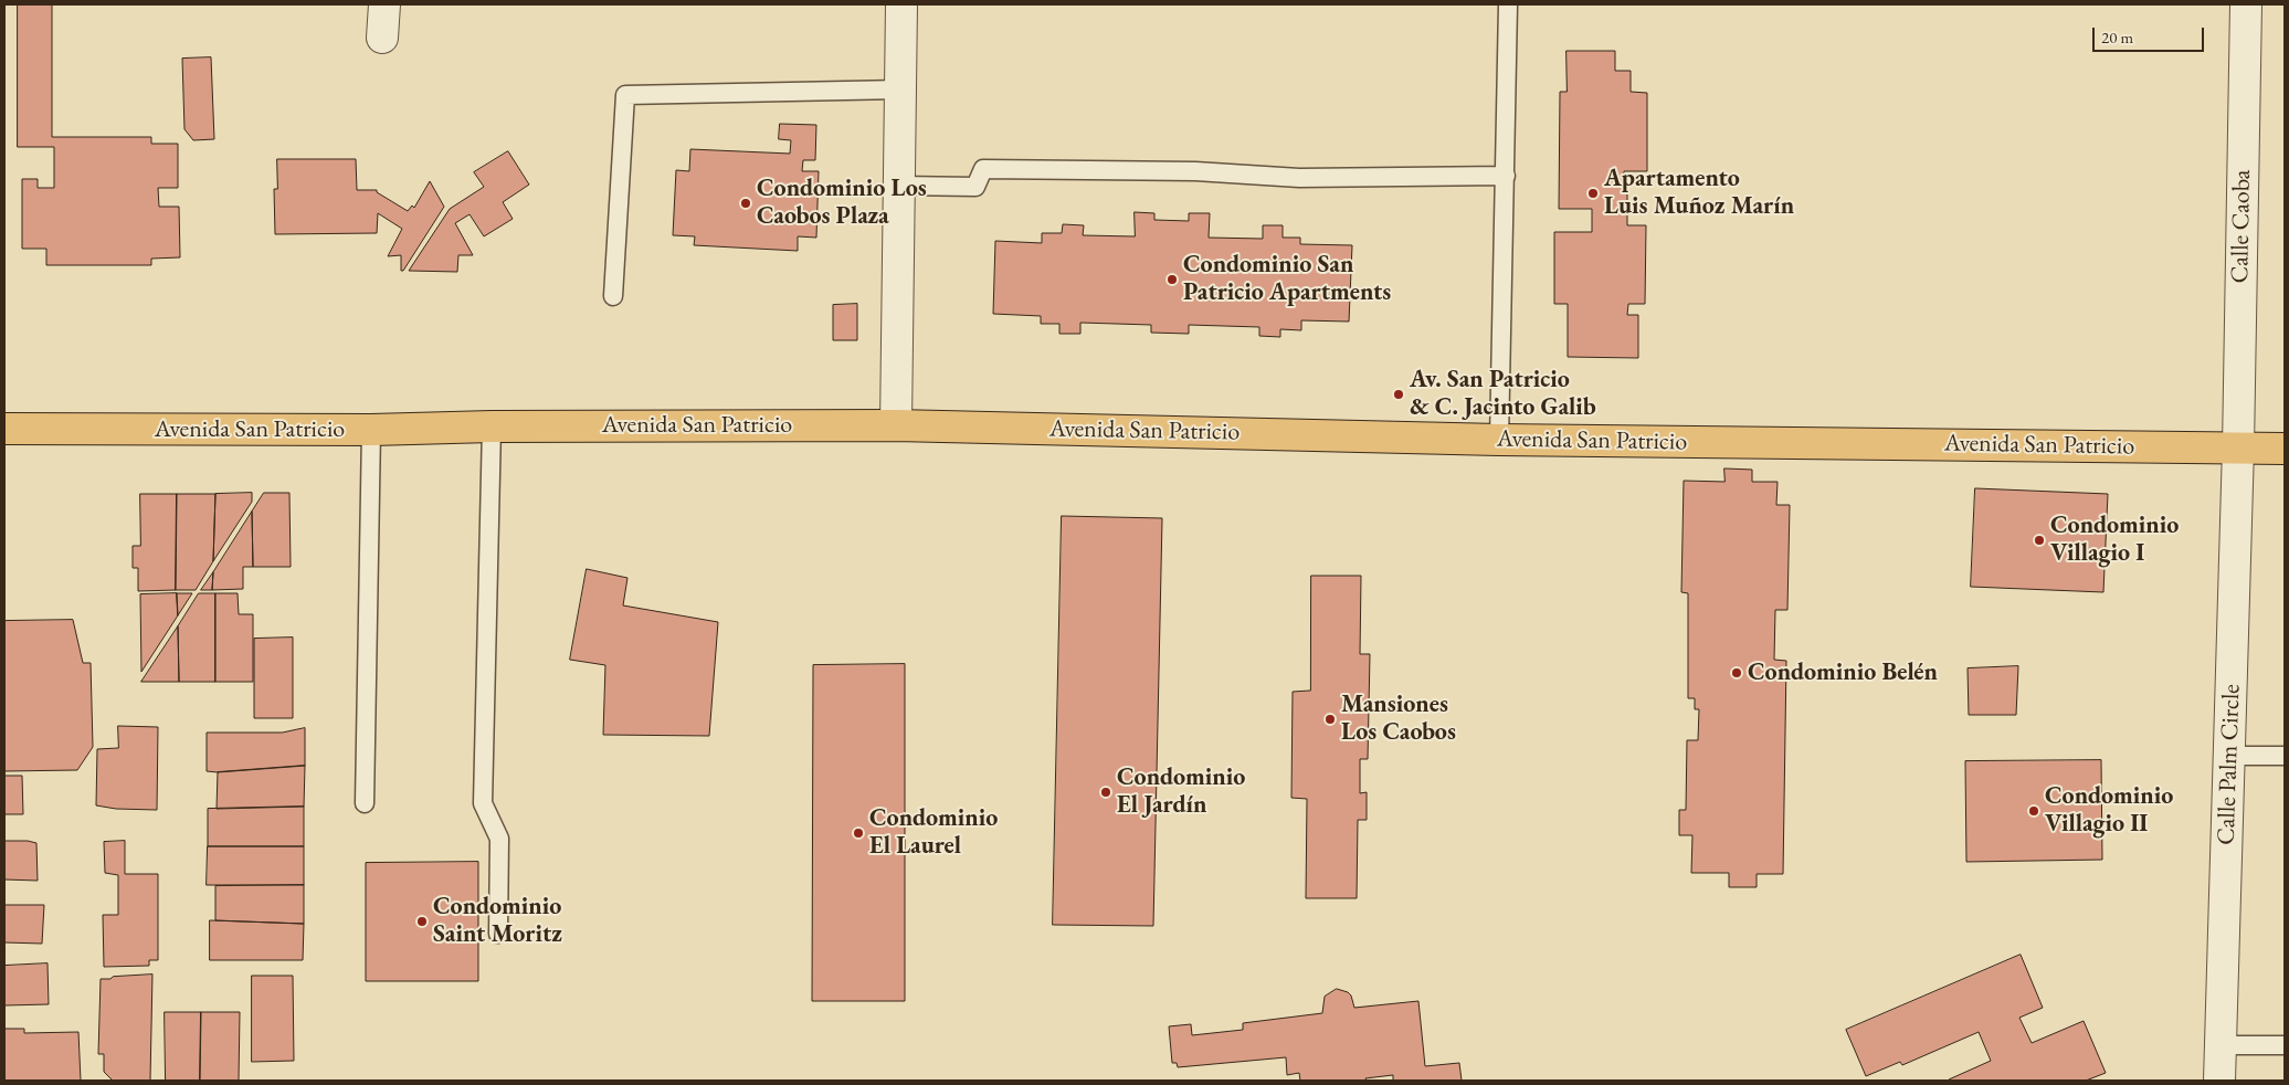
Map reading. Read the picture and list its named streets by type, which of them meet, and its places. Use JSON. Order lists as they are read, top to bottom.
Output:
{
  "streets": {
    "main road": ["Avenida San Patricio"],
    "street": ["Calle Caoba", "Calle Palm Circle"]
  },
  "crossings": [
    ["Calle Caoba", "Avenida San Patricio"],
    ["Calle Caoba", "Calle Palm Circle"],
    ["Avenida San Patricio", "Calle Palm Circle"]
  ],
  "places": [
    "Apartamento Luis Muñoz Marín",
    "Condominio Los Caobos Plaza",
    "Condominio San Patricio Apartments",
    "Av. San Patricio & C. Jacinto Galib",
    "Condominio Villagio I",
    "Condominio Belén",
    "Mansiones Los Caobos",
    "Condominio El Jardín",
    "Condominio Villagio II",
    "Condominio El Laurel",
    "Condominio Saint Moritz"
  ],
  "scale_bar": "20 m"
}
